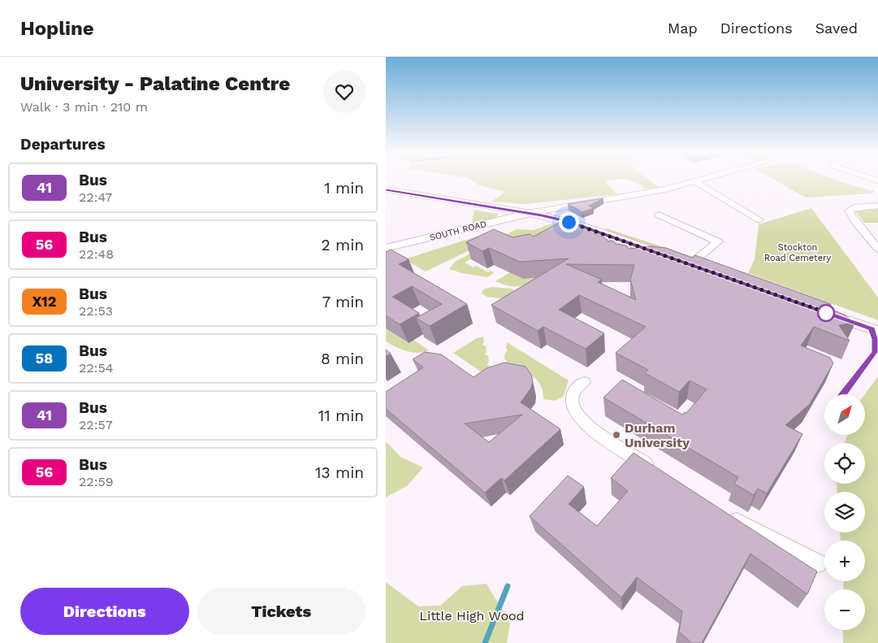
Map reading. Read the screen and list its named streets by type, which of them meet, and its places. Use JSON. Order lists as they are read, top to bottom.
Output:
{
  "streets": {
    "main road": ["SOUTH ROAD"]
  },
  "parks": ["Stockton Road Cemetery", "Little High Wood"],
  "places": ["Durham University"],
  "lines": ["bus line 41"],
  "north": "top right",
  "page": {
    "header": "Hopline",
    "nav": ["Map", "Directions", "Saved"],
    "heading": [
      ["University - Palatine Centre", "Walk · 3 min · 210 m"],
      "Departures"
    ],
    "list": [
      {
        "mark": "41",
        "name": "Bus",
        "note": "22:47",
        "value": "1 min"
      },
      {
        "mark": "56",
        "name": "Bus",
        "note": "22:48",
        "value": "2 min"
      },
      {
        "mark": "X12",
        "name": "Bus",
        "note": "22:53",
        "value": "7 min"
      },
      {
        "mark": "58",
        "name": "Bus",
        "note": "22:54",
        "value": "8 min"
      },
      {
        "mark": "41",
        "name": "Bus",
        "note": "22:57",
        "value": "11 min"
      },
      {
        "mark": "56",
        "name": "Bus",
        "note": "22:59",
        "value": "13 min"
      }
    ],
    "map_buttons": ["+", "−"],
    "buttons": ["Directions", "Tickets"]
  }
}
